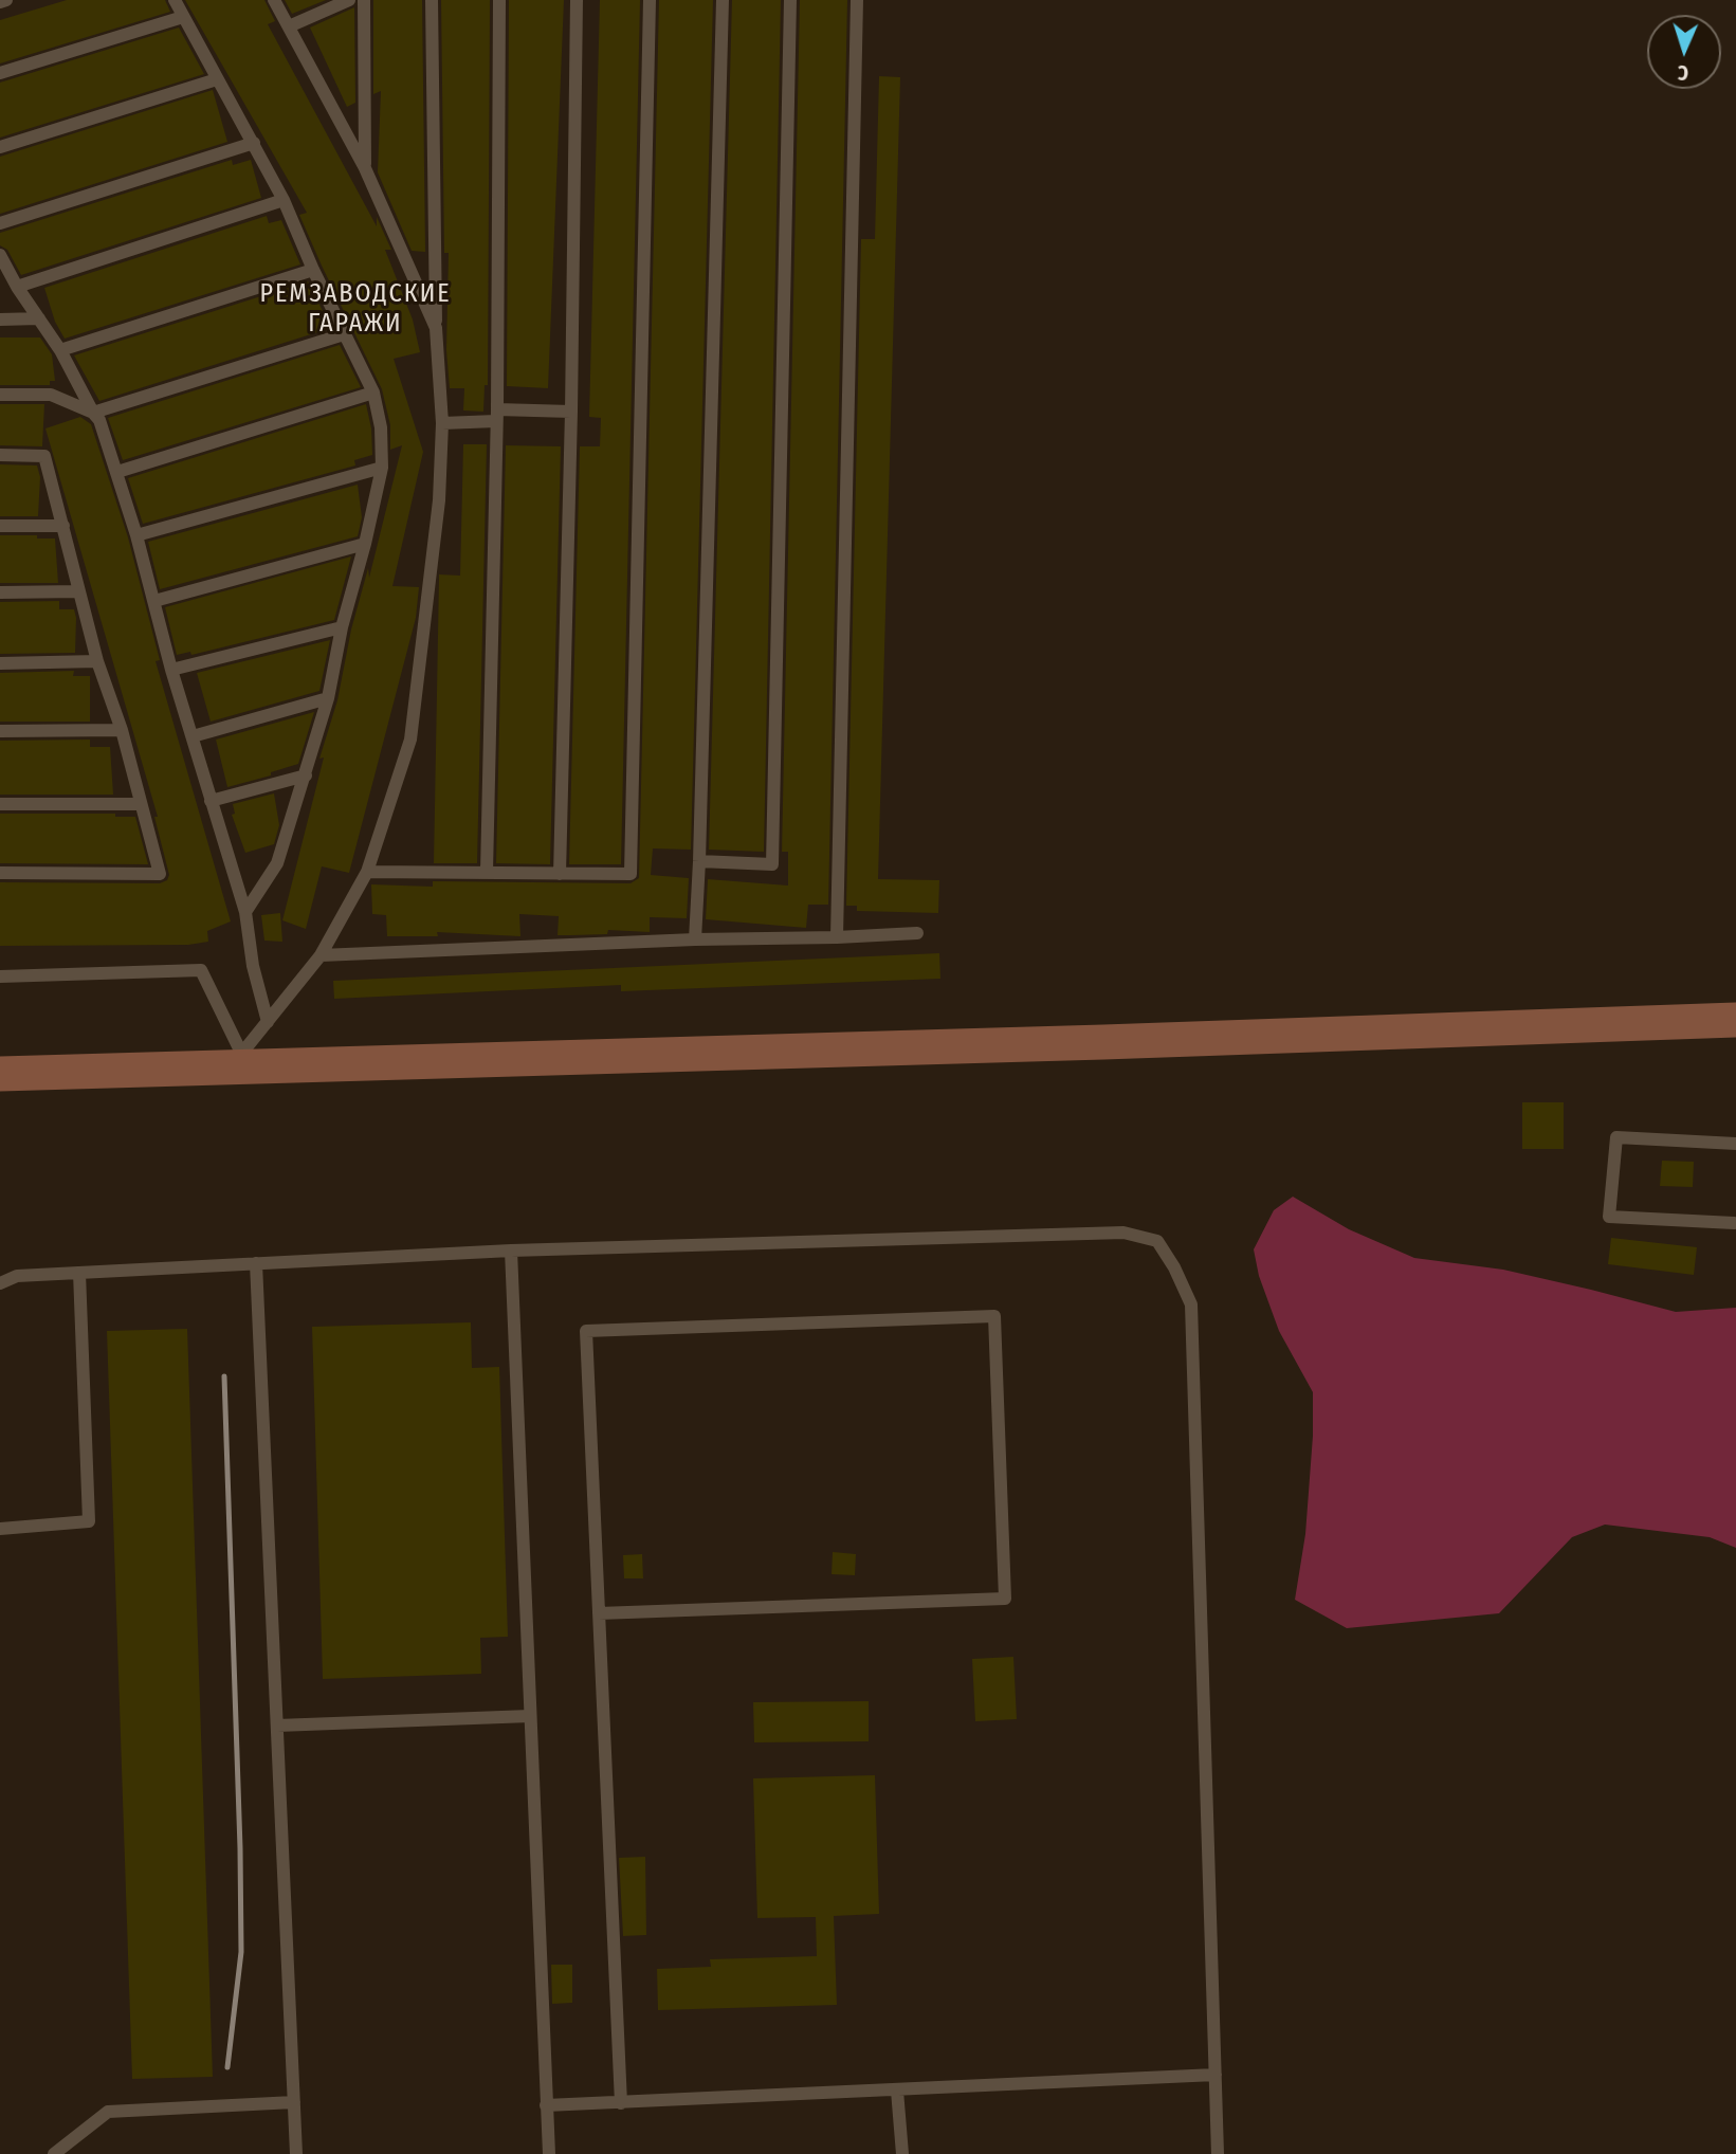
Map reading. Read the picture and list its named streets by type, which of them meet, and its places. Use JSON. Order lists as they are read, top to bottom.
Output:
{
  "districts": ["РЕМЗАВОДСКИЕ ГАРАЖИ"],
  "north": "bottom"
}
